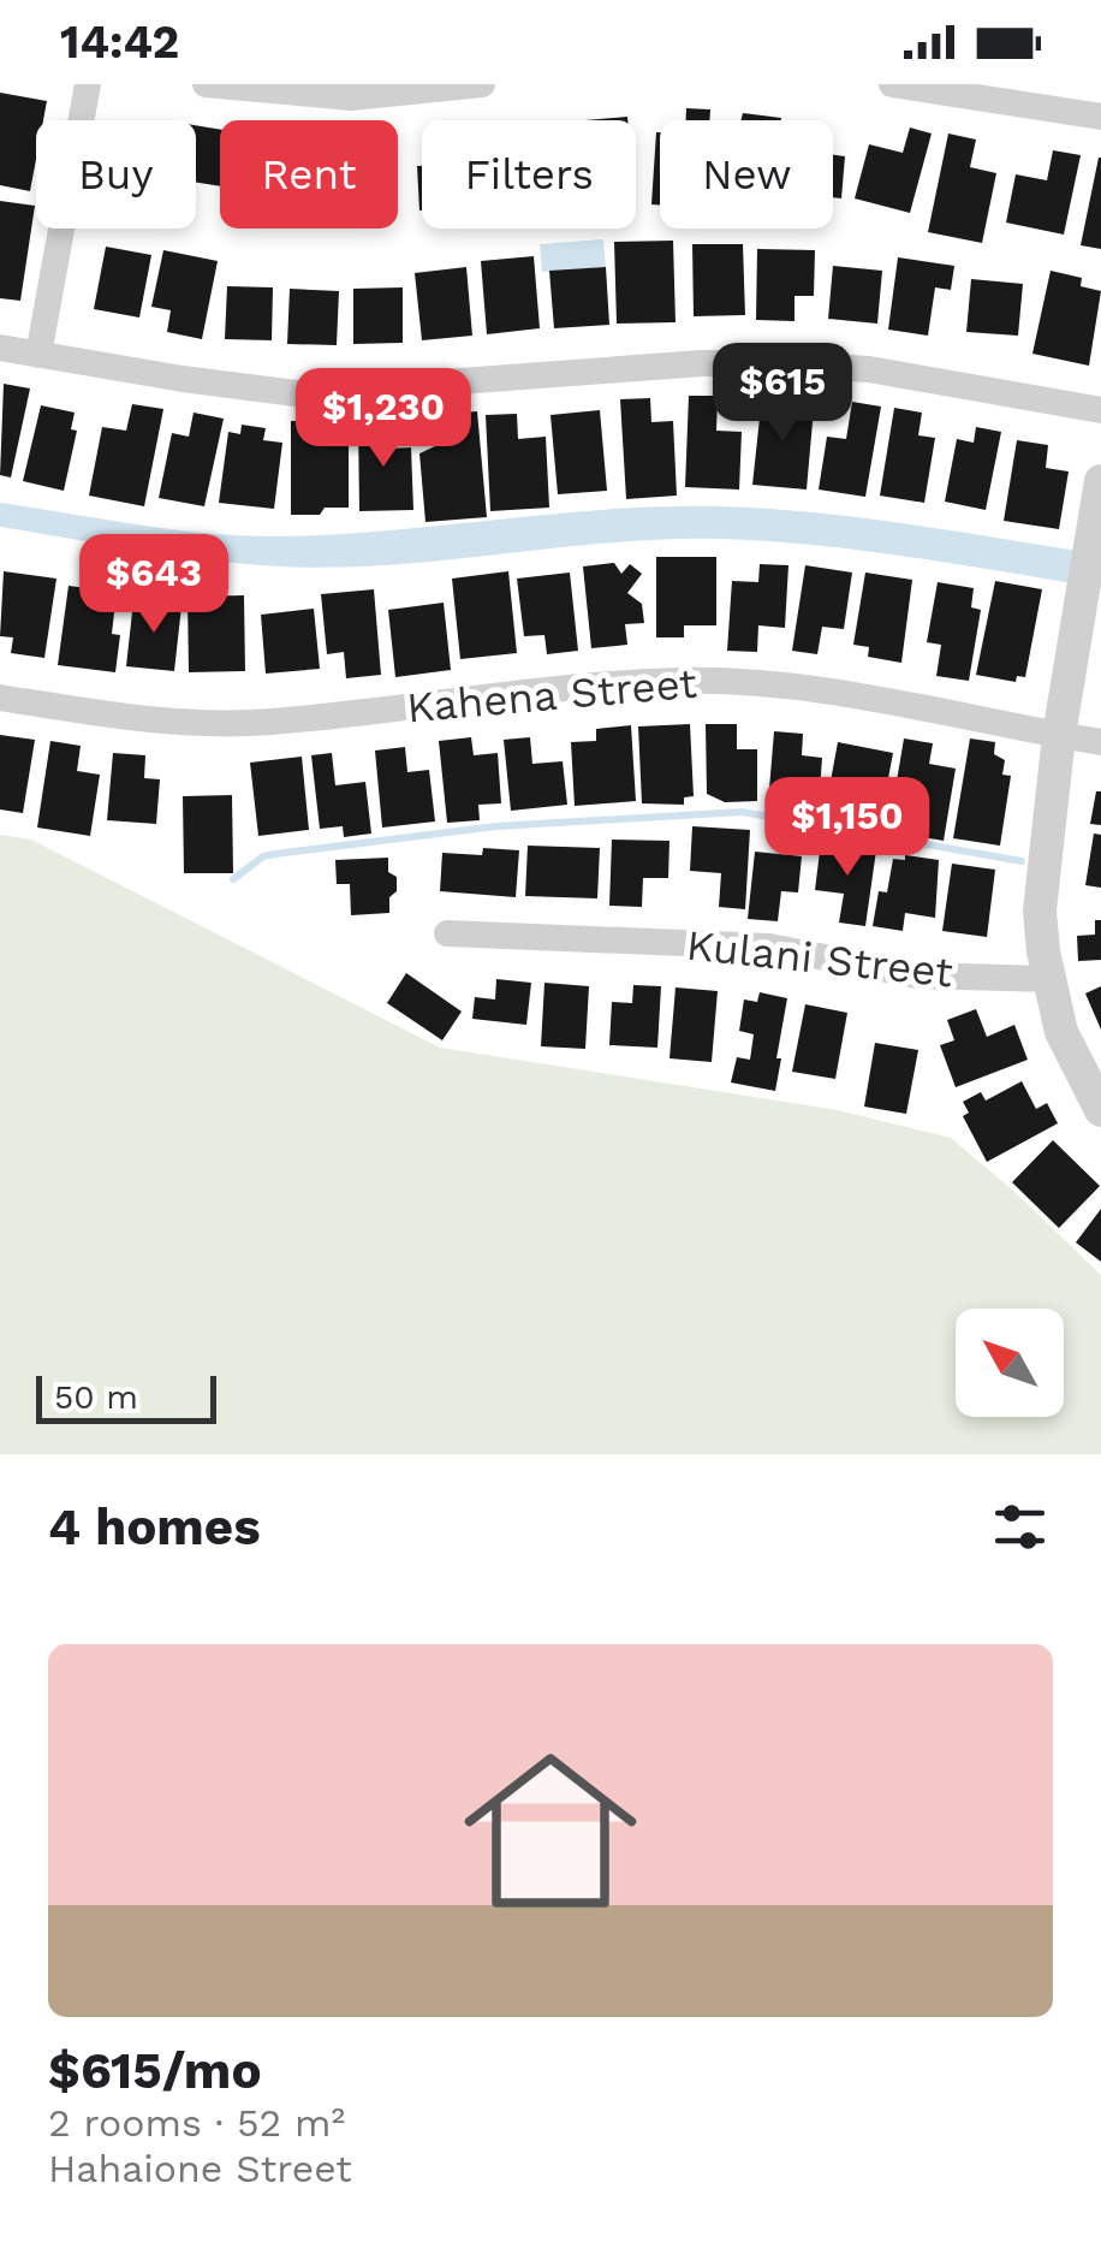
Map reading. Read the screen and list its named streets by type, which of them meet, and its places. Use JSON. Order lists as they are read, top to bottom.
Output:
{
  "streets": {
    "street": ["Kahena Street", "Kulani Street"]
  },
  "scale_bar": "50 m",
  "north": "top left",
  "page": {
    "status": "14:42",
    "chip": [
      "Buy",
      "Rent",
      "Filters",
      "New"
    ],
    "price": [
      "$615",
      "$1,230",
      "$643",
      "$1,150"
    ],
    "scale": "50 m",
    "heading": "4 homes",
    "list": [
      {
        "name": "$615/mo",
        "note": "2 rooms · 52 m² · Hahaione Street"
      }
    ]
  }
}
